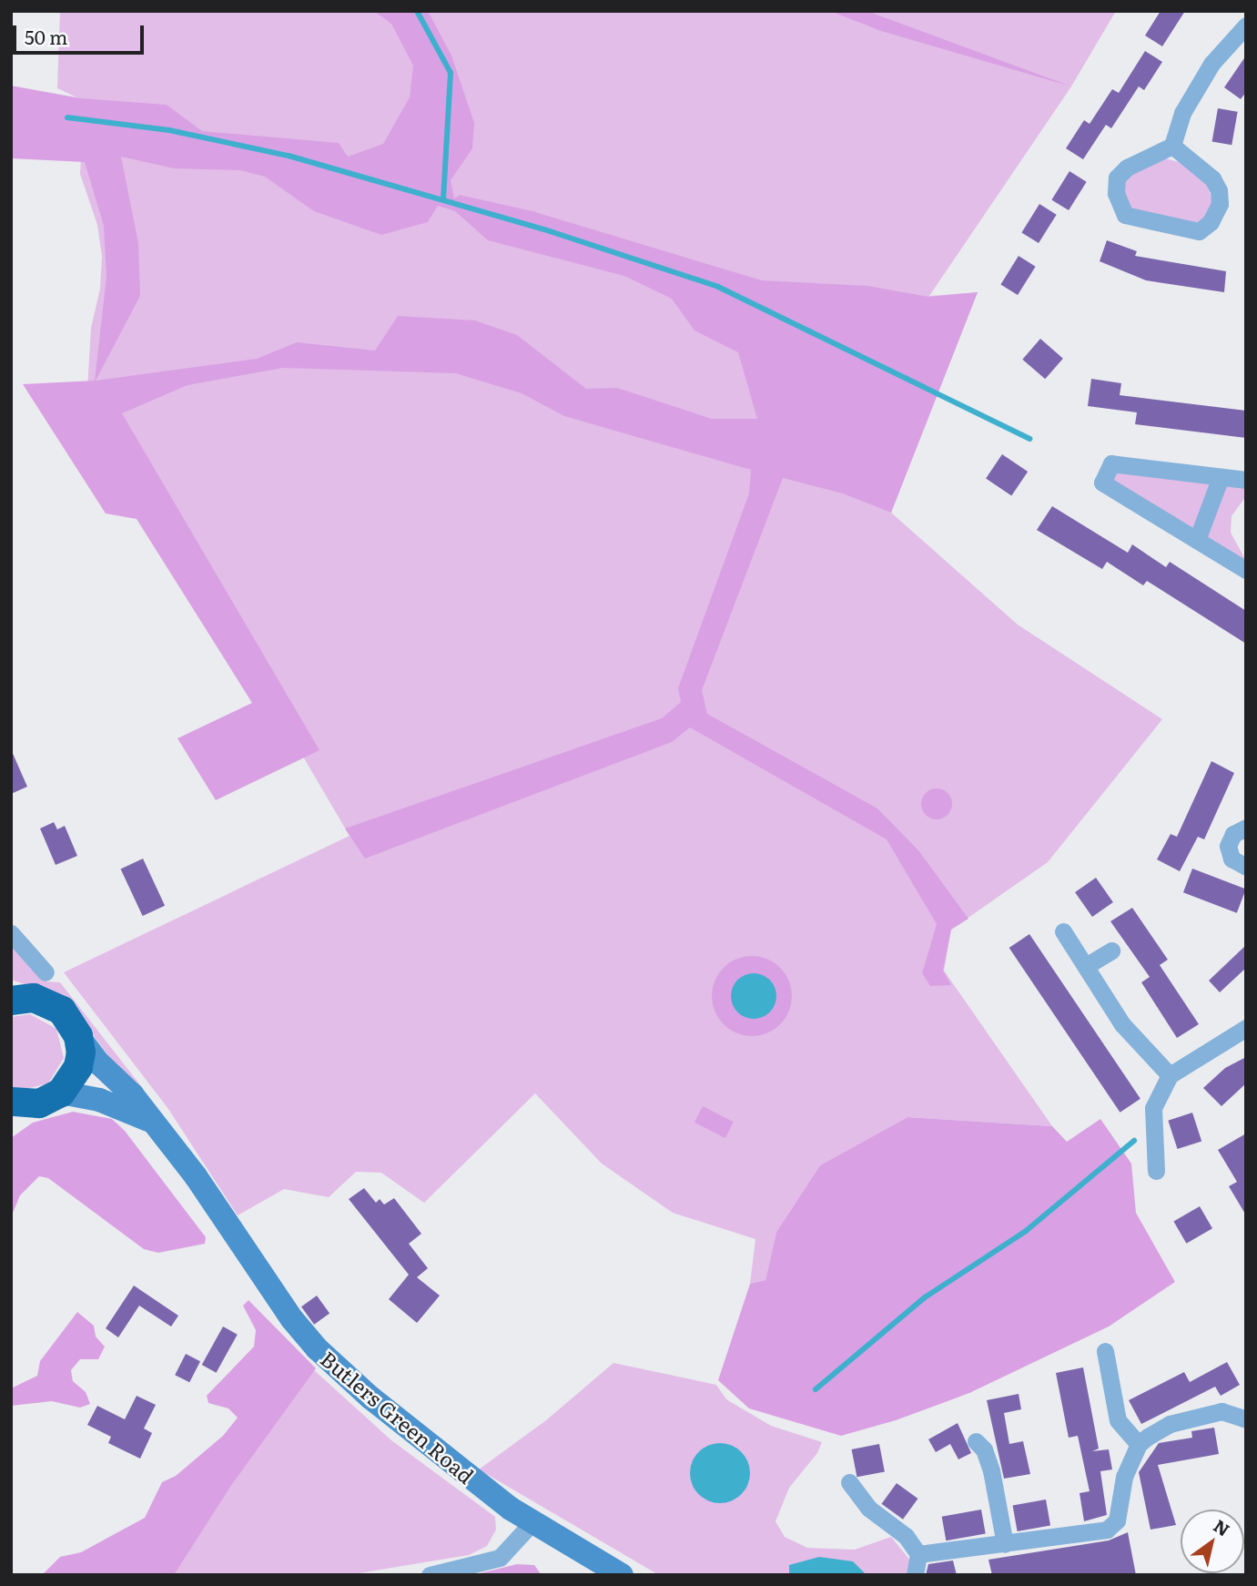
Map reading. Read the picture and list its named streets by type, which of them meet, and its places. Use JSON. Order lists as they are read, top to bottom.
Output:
{
  "streets": {
    "main road": ["Butlers Green Road"]
  },
  "scale_bar": "50 m",
  "north": "top right"
}
